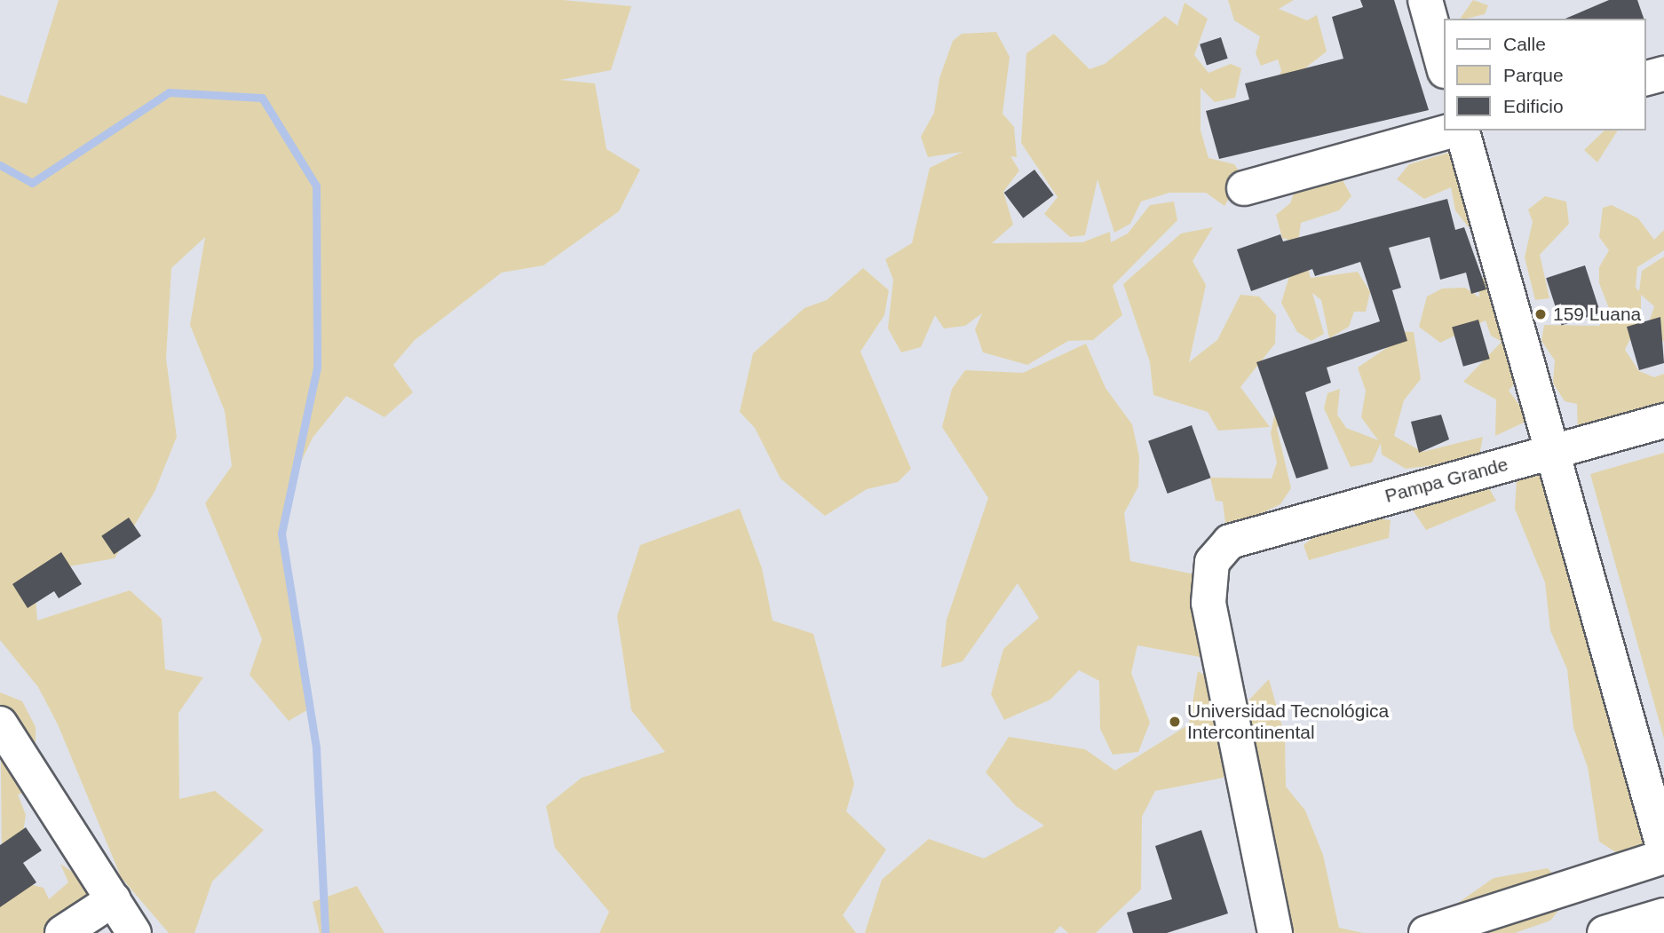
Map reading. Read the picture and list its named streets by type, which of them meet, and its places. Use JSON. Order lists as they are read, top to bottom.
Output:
{
  "streets": {
    "street": ["Pampa Grande"]
  },
  "places": ["159 Luana", "Universidad Tecnológica Intercontinental"],
  "legend": ["Calle", "Parque", "Edificio"]
}
